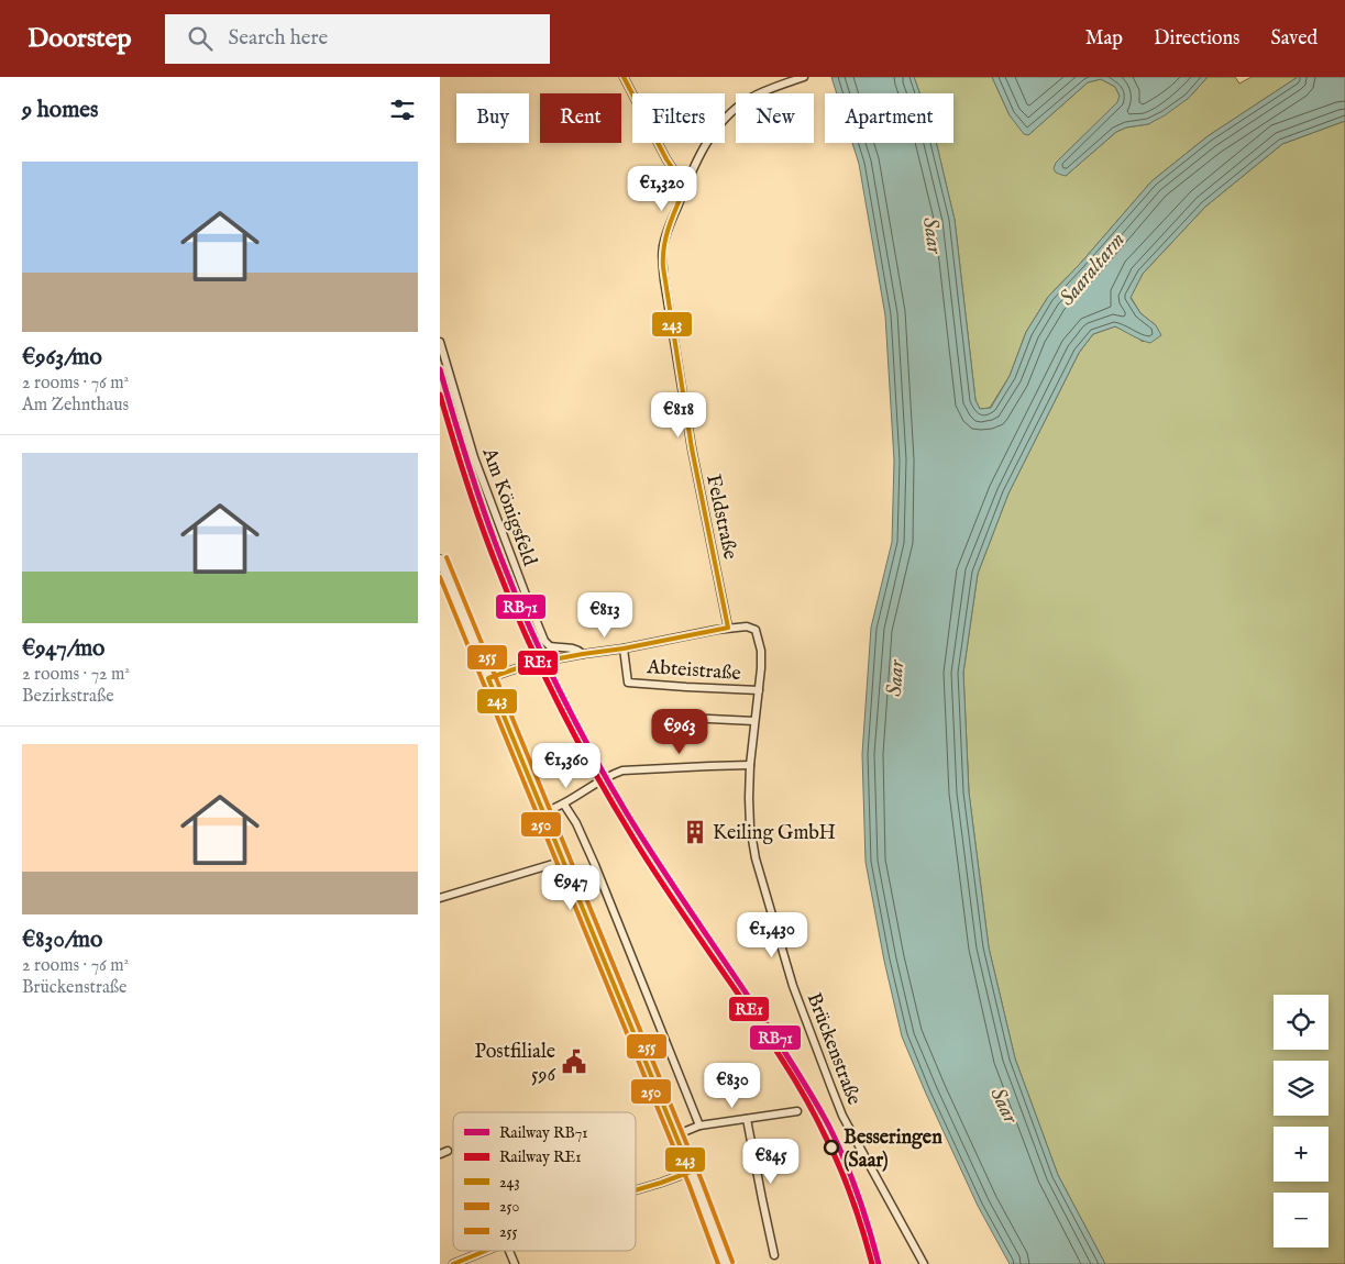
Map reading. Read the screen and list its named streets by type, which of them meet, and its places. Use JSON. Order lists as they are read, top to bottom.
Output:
{
  "streets": {
    "street": [
      "Am Königsfeld",
      "Feldstraße",
      "Abteistraße",
      "Brückenstraße"
    ]
  },
  "crossings": [
    ["Am Königsfeld", "Brückenstraße"],
    ["Feldstraße", "Brückenstraße"],
    ["Abteistraße", "Brückenstraße"]
  ],
  "water": ["Saar", "Saaraltarm"],
  "places": {
    "building": ["Keiling GmbH"],
    "public building": ["Postfiliale 596"],
    "other": ["Besseringen (Saar)"]
  },
  "lines": [
    "transit line 243",
    "rail line RB71",
    "rail line RE1",
    "transit line 255",
    "transit line 250"
  ],
  "legend": [
    "Railway RB71",
    "Railway RE1",
    "243",
    "250",
    "255"
  ],
  "page": {
    "header": "Doorstep",
    "search": "Search here",
    "nav": ["Map", "Directions", "Saved"],
    "heading": "9 homes",
    "chip": [
      "Buy",
      "Rent",
      "Filters",
      "New",
      "Apartment"
    ],
    "list": [
      {
        "name": "€963/mo",
        "note": "2 rooms · 76 m² · Am Zehnthaus"
      },
      {
        "name": "€947/mo",
        "note": "2 rooms · 72 m² · Bezirkstraße"
      },
      {
        "name": "€830/mo",
        "note": "2 rooms · 76 m² · Brückenstraße"
      }
    ],
    "price": [
      "€1,320",
      "€818",
      "€813",
      "€963",
      "€1,360",
      "€947",
      "€1,430",
      "€830",
      "€845"
    ],
    "map_buttons": ["+", "−"]
  }
}
